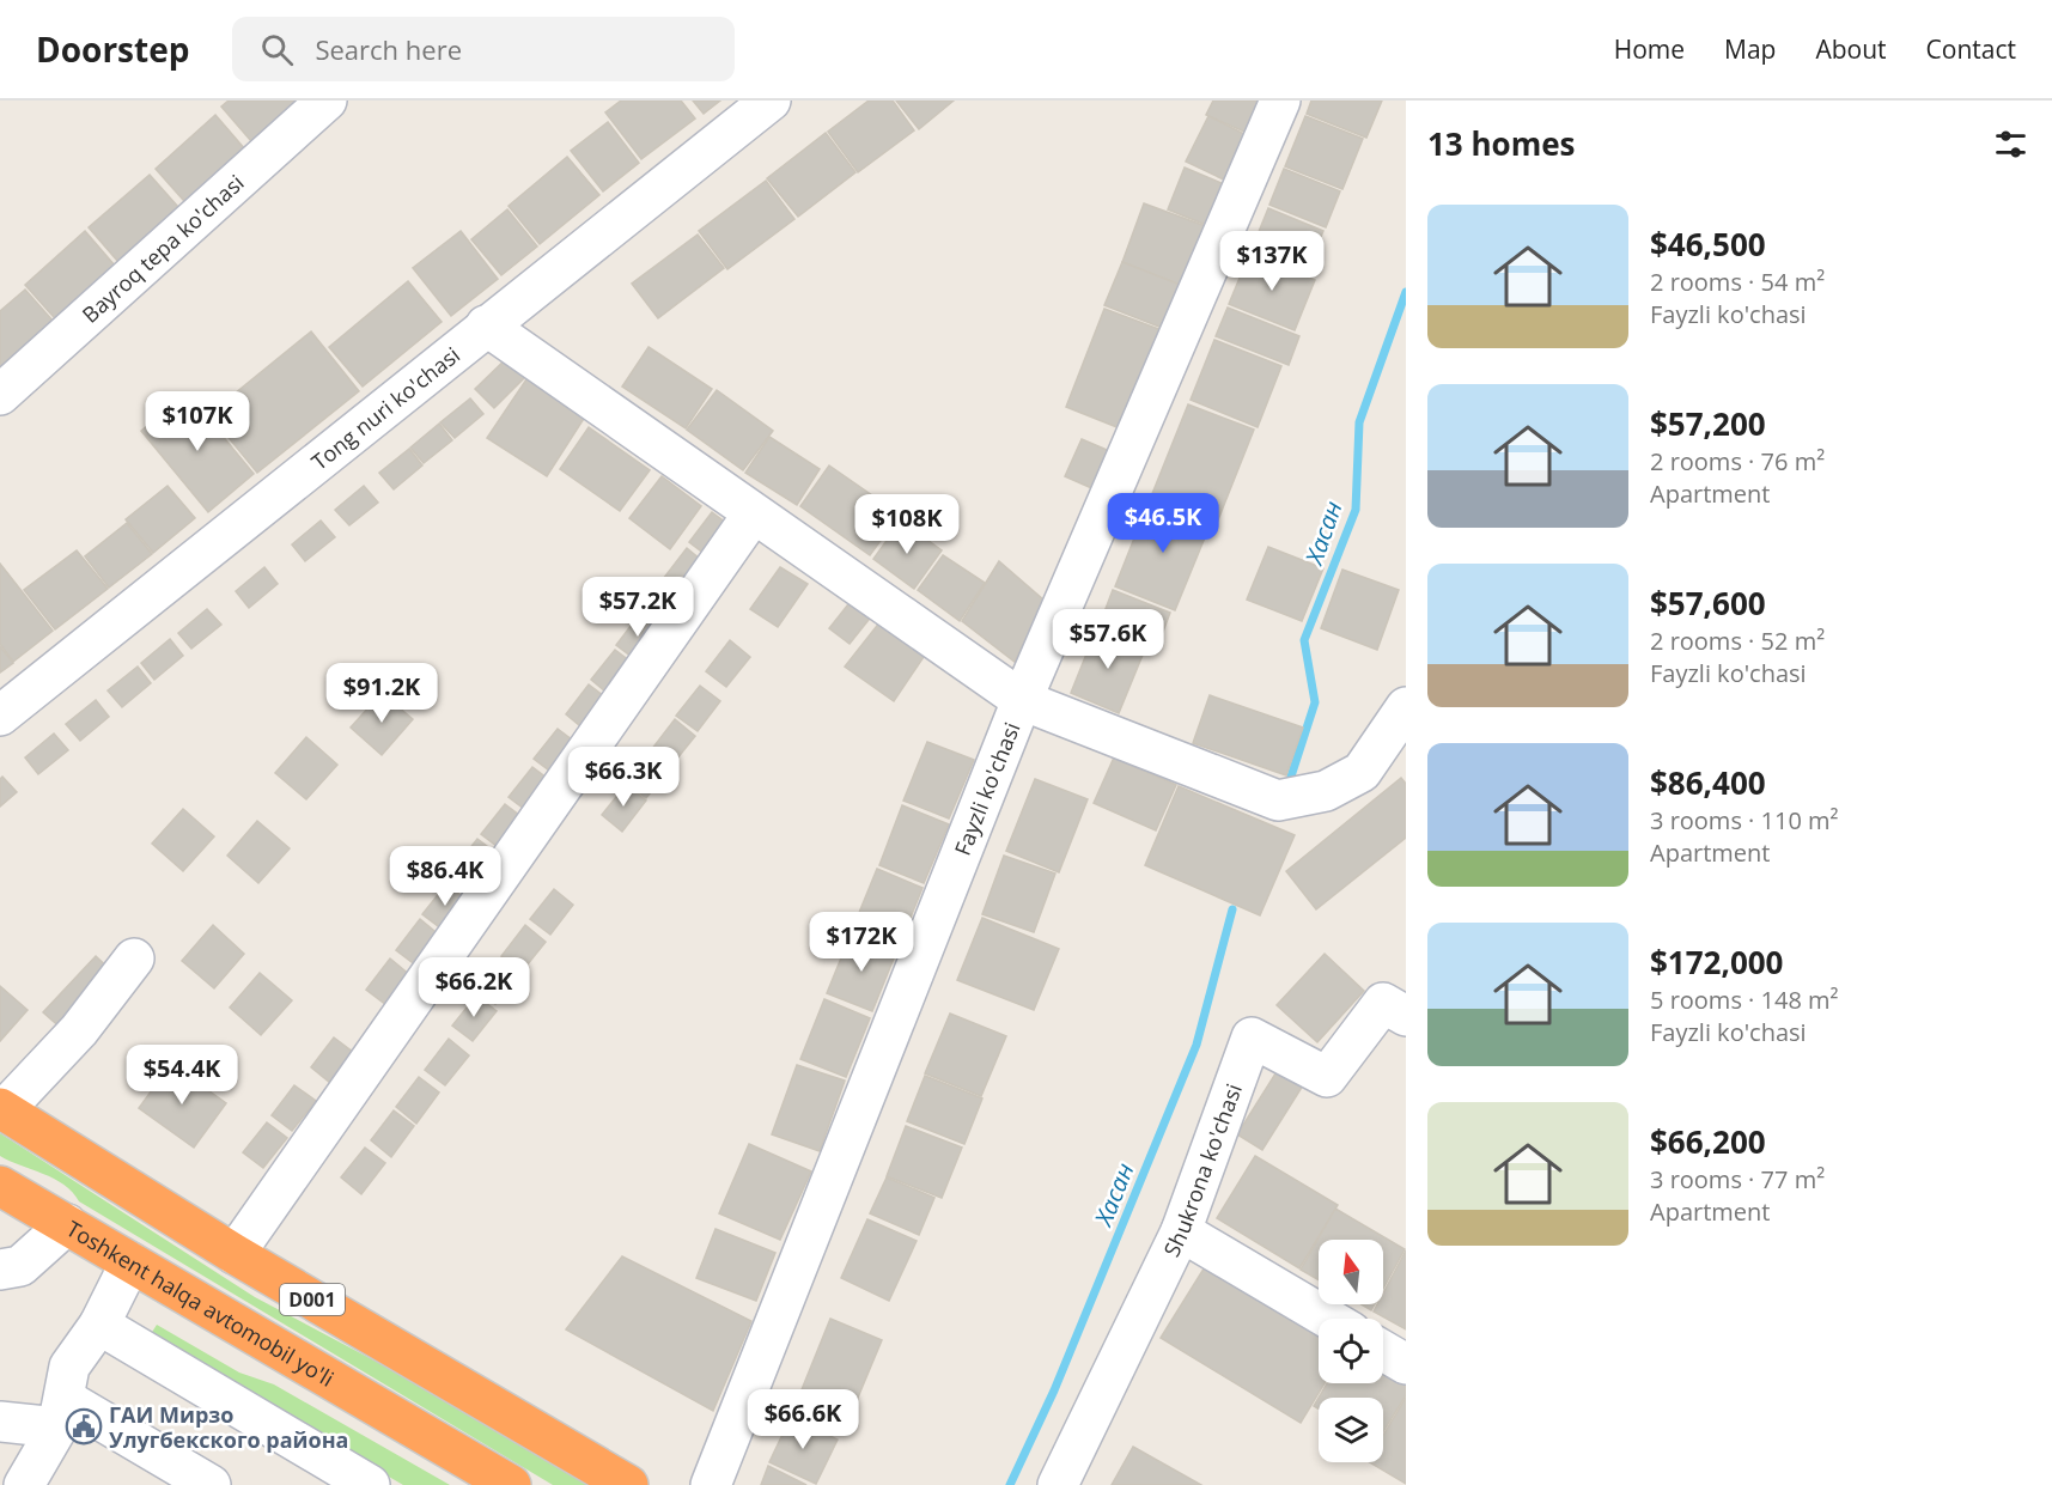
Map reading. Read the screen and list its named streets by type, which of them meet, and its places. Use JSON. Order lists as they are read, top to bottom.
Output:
{
  "streets": {
    "highway": ["D001", "Toshkent halqa avtomobil yo'li"],
    "street": [
      "Bayroq tepa ko'chasi",
      "Tong nuri ko'chasi",
      "Fayzli ko'chasi",
      "Shukrona ko'chasi"
    ]
  },
  "water": ["Хасан"],
  "places": {
    "public building": ["ГАИ Мирзо Улугбекского района"]
  },
  "north": "top",
  "page": {
    "header": "Doorstep",
    "search": "Search here",
    "nav": [
      "Home",
      "Map",
      "About",
      "Contact"
    ],
    "heading": "13 homes",
    "list": [
      {
        "name": "$46,500",
        "note": "2 rooms · 54 m² · Fayzli ko'chasi"
      },
      {
        "name": "$57,200",
        "note": "2 rooms · 76 m² · Apartment"
      },
      {
        "name": "$57,600",
        "note": "2 rooms · 52 m² · Fayzli ko'chasi"
      },
      {
        "name": "$86,400",
        "note": "3 rooms · 110 m² · Apartment"
      },
      {
        "name": "$172,000",
        "note": "5 rooms · 148 m² · Fayzli ko'chasi"
      },
      {
        "name": "$66,200",
        "note": "3 rooms · 77 m² · Apartment"
      }
    ],
    "price": [
      "$137K",
      "$107K",
      "$46.5K",
      "$108K",
      "$57.2K",
      "$57.6K",
      "$91.2K",
      "$66.3K",
      "$86.4K",
      "$172K",
      "$66.2K",
      "$54.4K",
      "$66.6K"
    ]
  }
}
